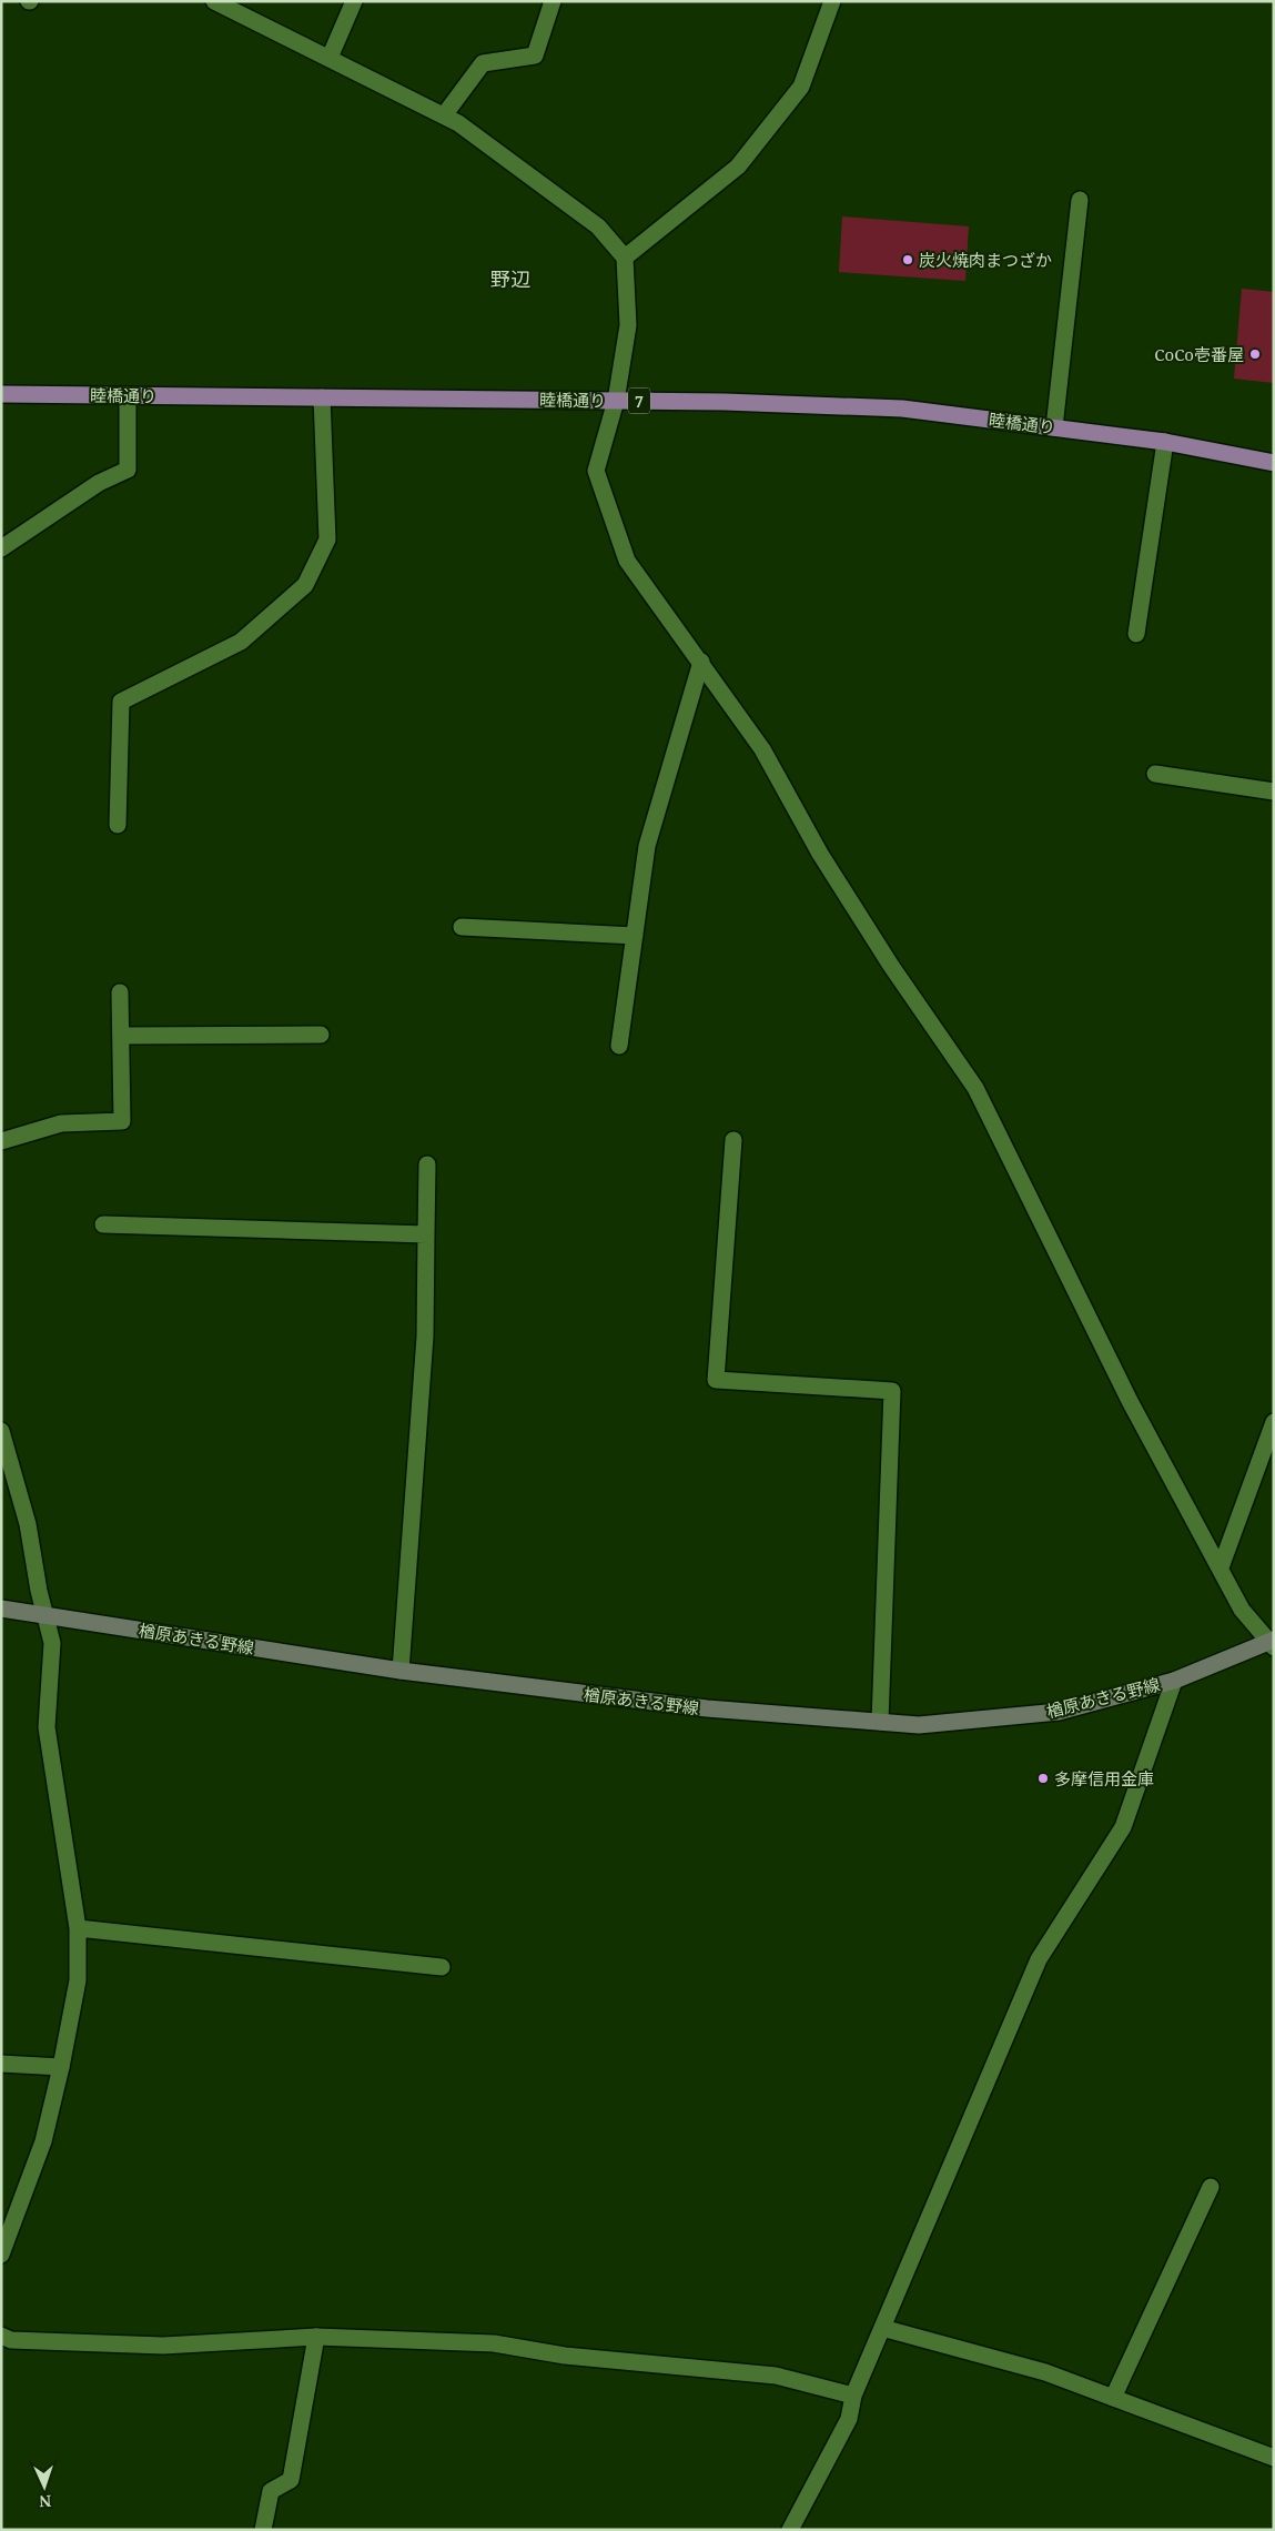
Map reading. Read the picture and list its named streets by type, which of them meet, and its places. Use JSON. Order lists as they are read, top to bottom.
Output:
{
  "streets": {
    "main road": ["睦橋通り", "7", "楢原あきる野線"]
  },
  "districts": ["野辺"],
  "places": ["炭火焼肉まつざか", "CoCo壱番屋", "多摩信用金庫"],
  "north": "bottom"
}
